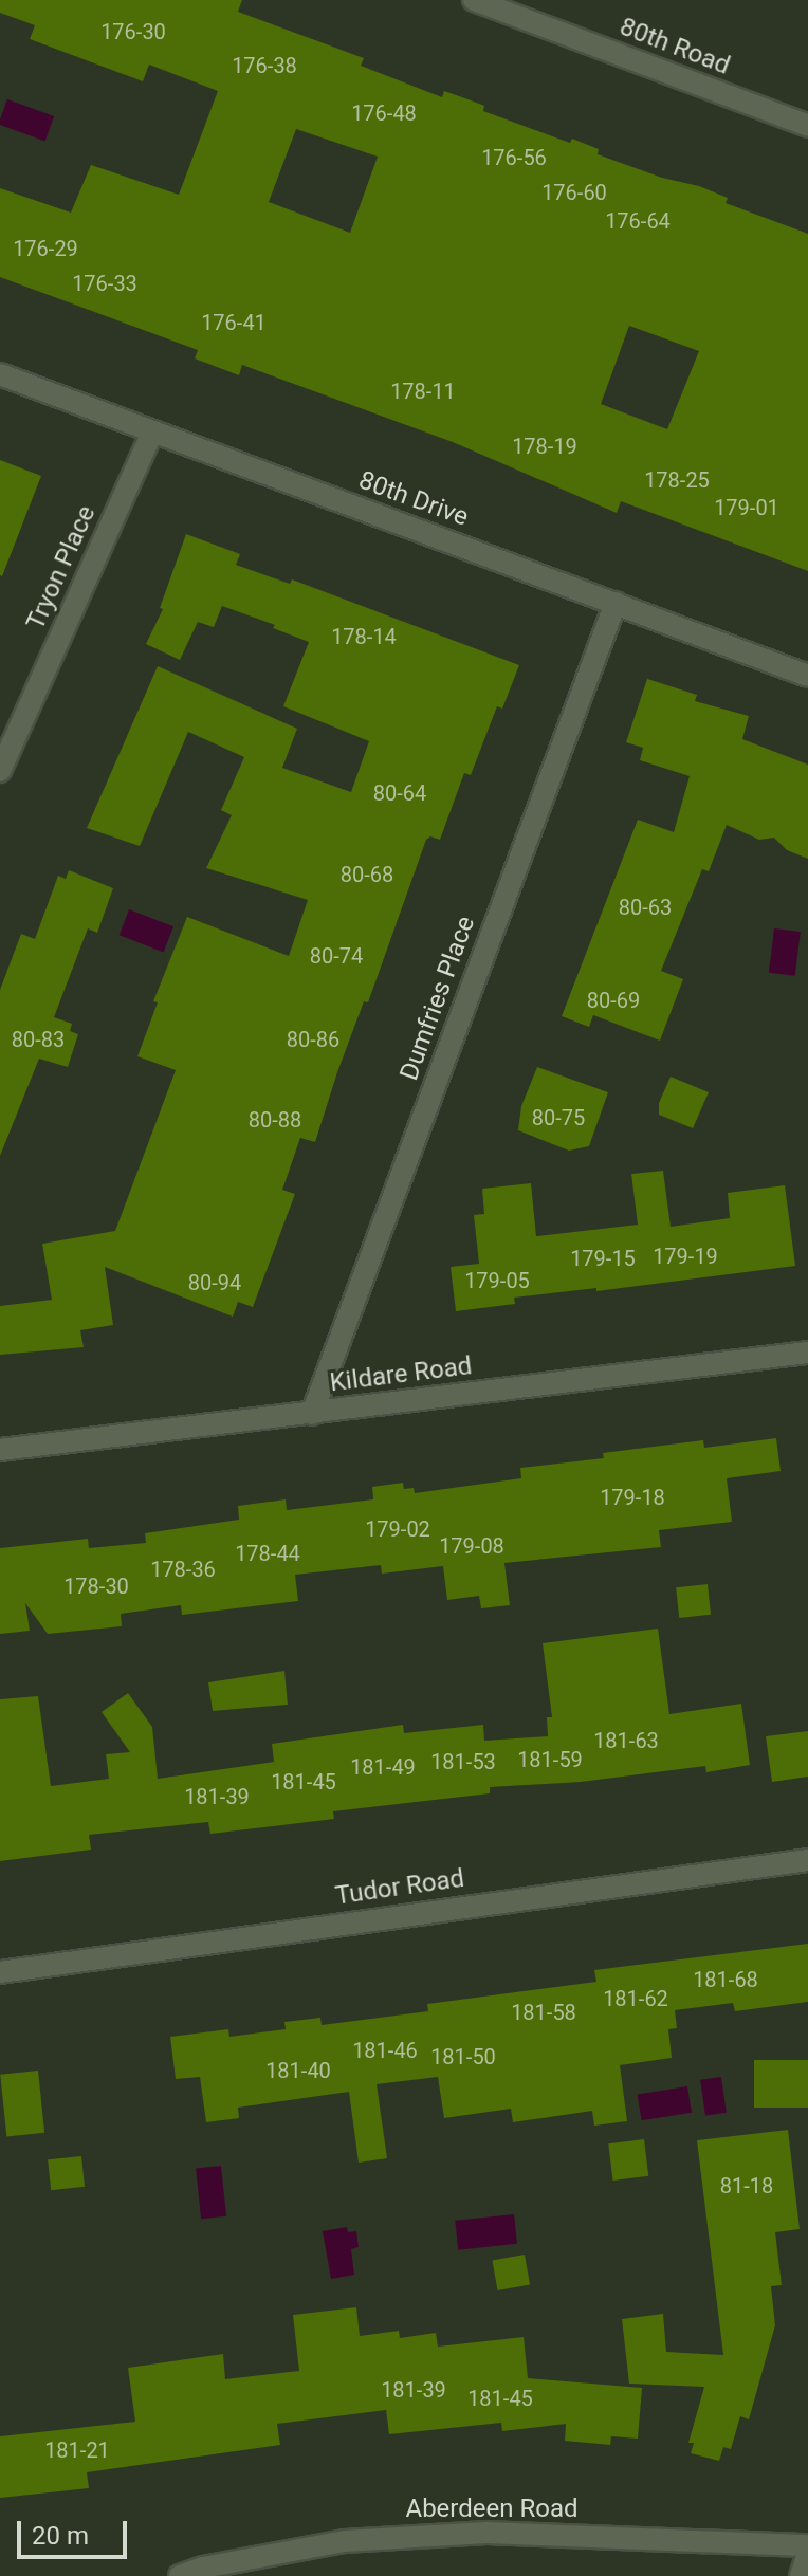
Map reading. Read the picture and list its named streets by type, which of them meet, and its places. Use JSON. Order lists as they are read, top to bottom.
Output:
{
  "streets": {
    "street": [
      "80th Road",
      "80th Drive",
      "Tryon Place",
      "Dumfries Place",
      "Kildare Road",
      "Tudor Road",
      "Aberdeen Road"
    ]
  },
  "crossings": [
    ["80th Drive", "Tryon Place"],
    ["80th Drive", "Dumfries Place"],
    ["Dumfries Place", "Kildare Road"]
  ],
  "house_numbers": [
    "176-30",
    "176-38",
    "176-48",
    "176-56",
    "176-60",
    "176-64",
    "176-29",
    "176-33",
    "176-41",
    "178-11",
    "178-19",
    "178-25",
    "179-01",
    "178-14",
    "80-64",
    "80-68",
    "80-63",
    "80-74",
    "80-69",
    "80-83",
    "80-86",
    "80-75",
    "80-88",
    "179-19",
    "179-15",
    "179-05",
    "80-94",
    "179-18",
    "179-02",
    "179-08",
    "178-44",
    "178-36",
    "178-30",
    "181-63",
    "181-59",
    "181-53",
    "181-49",
    "181-45",
    "181-39",
    "181-68",
    "181-62",
    "181-58",
    "181-46",
    "181-50",
    "181-40",
    "81-18",
    "181-39",
    "181-45",
    "181-21"
  ],
  "scale_bar": "20 m"
}
